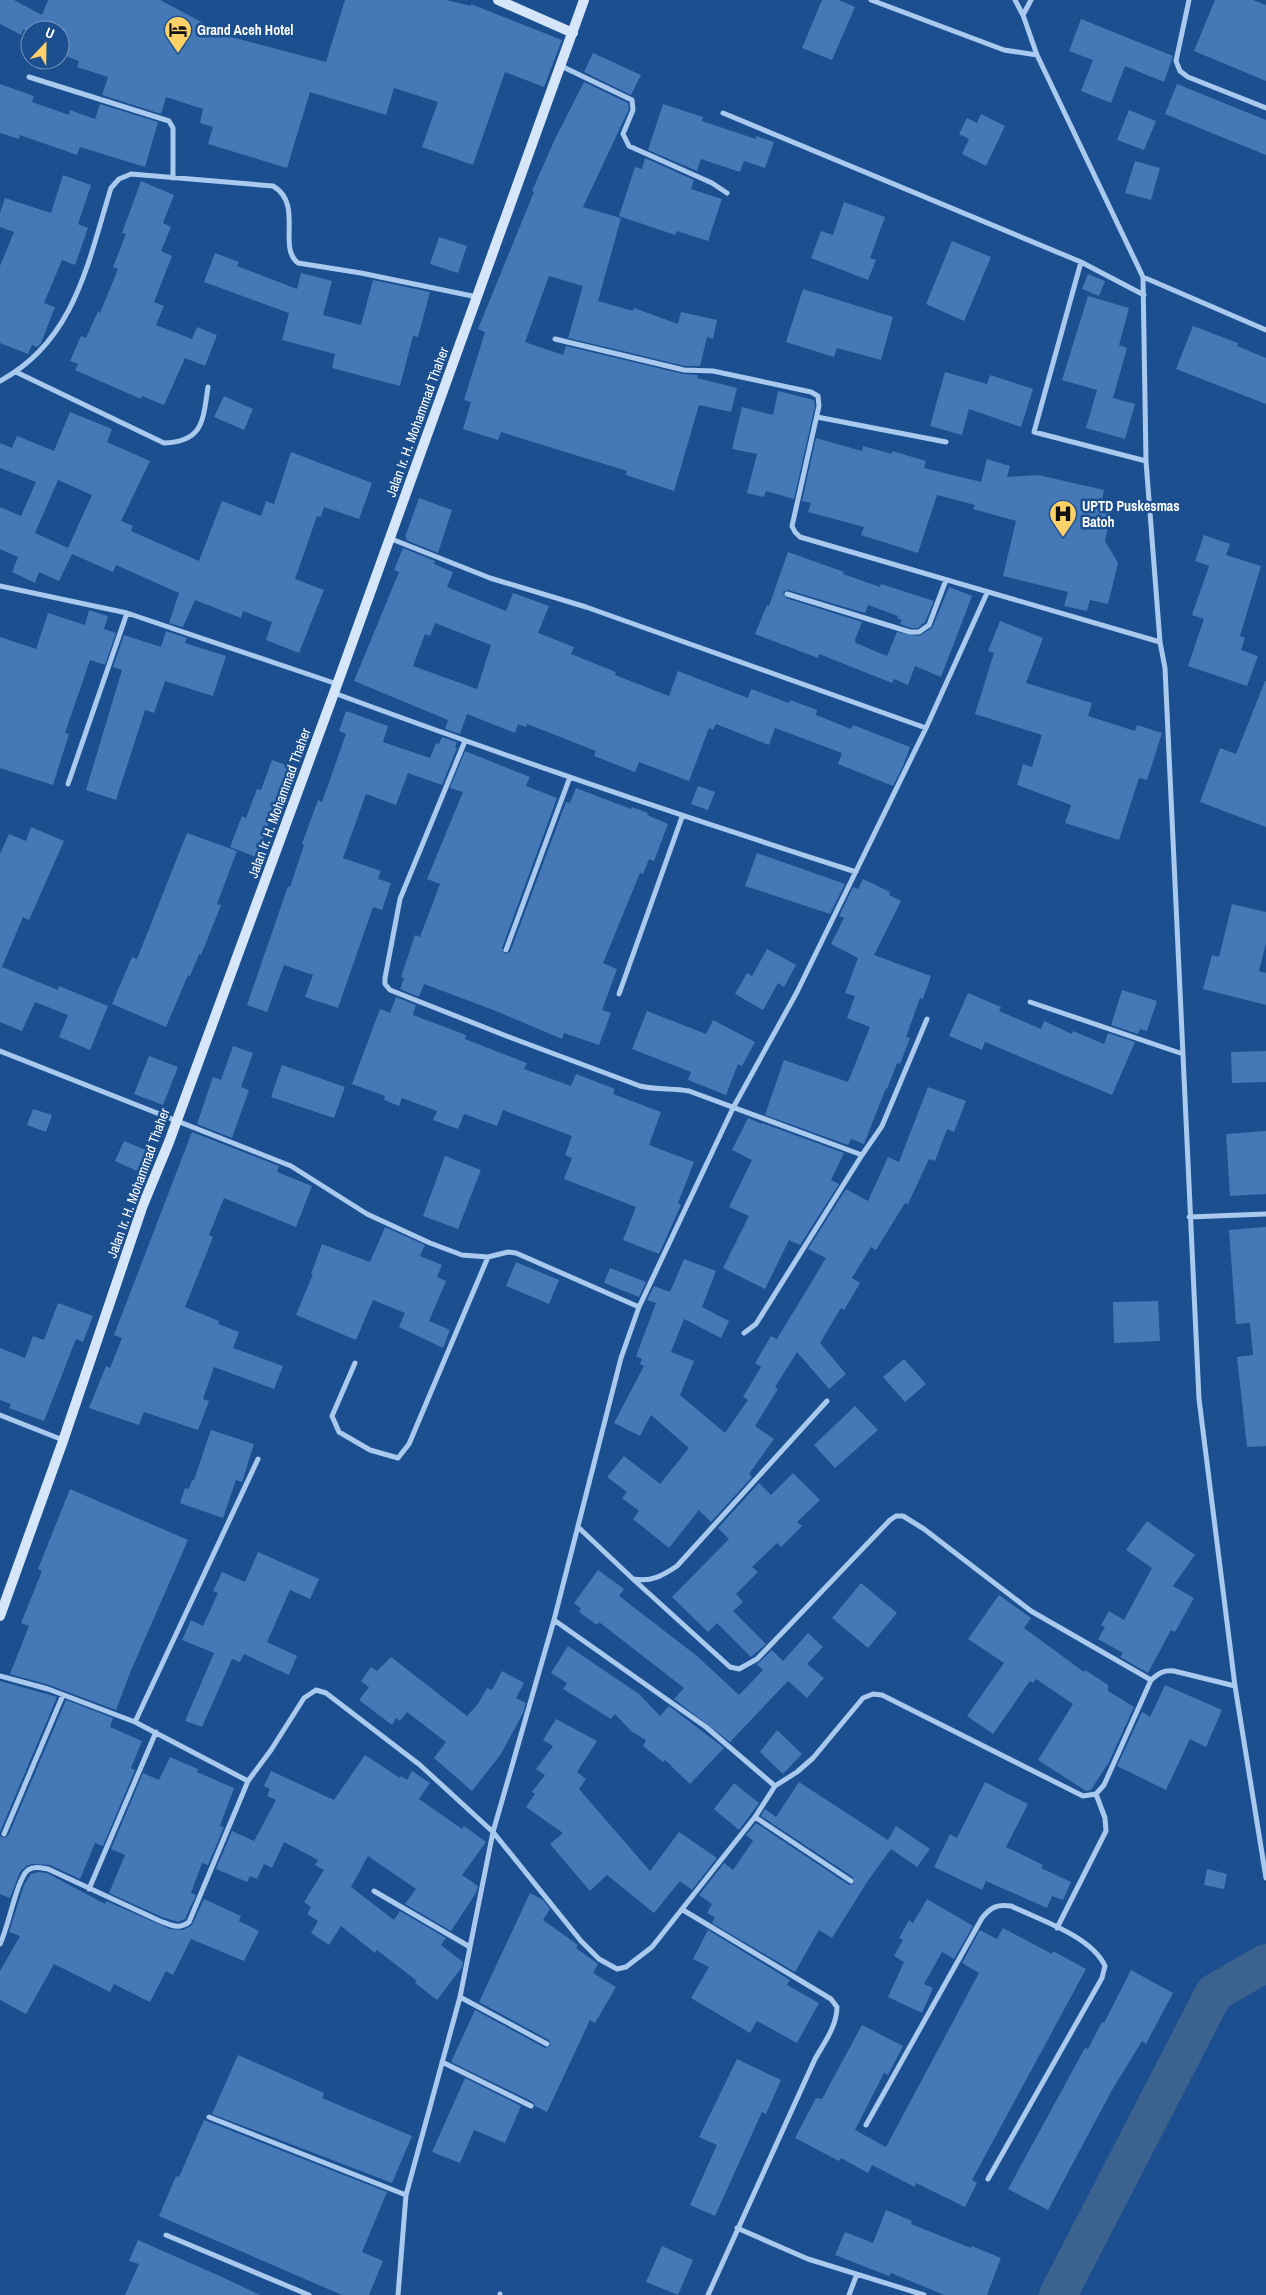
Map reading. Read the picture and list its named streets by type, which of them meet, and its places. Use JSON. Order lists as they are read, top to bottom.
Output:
{
  "streets": {
    "main road": ["Jalan Ir. H. Mohammad Thaher"]
  },
  "places": {
    "hotel": ["Grand Aceh Hotel"],
    "hospital": ["UPTD Puskesmas Batoh"]
  },
  "north": "top"
}
